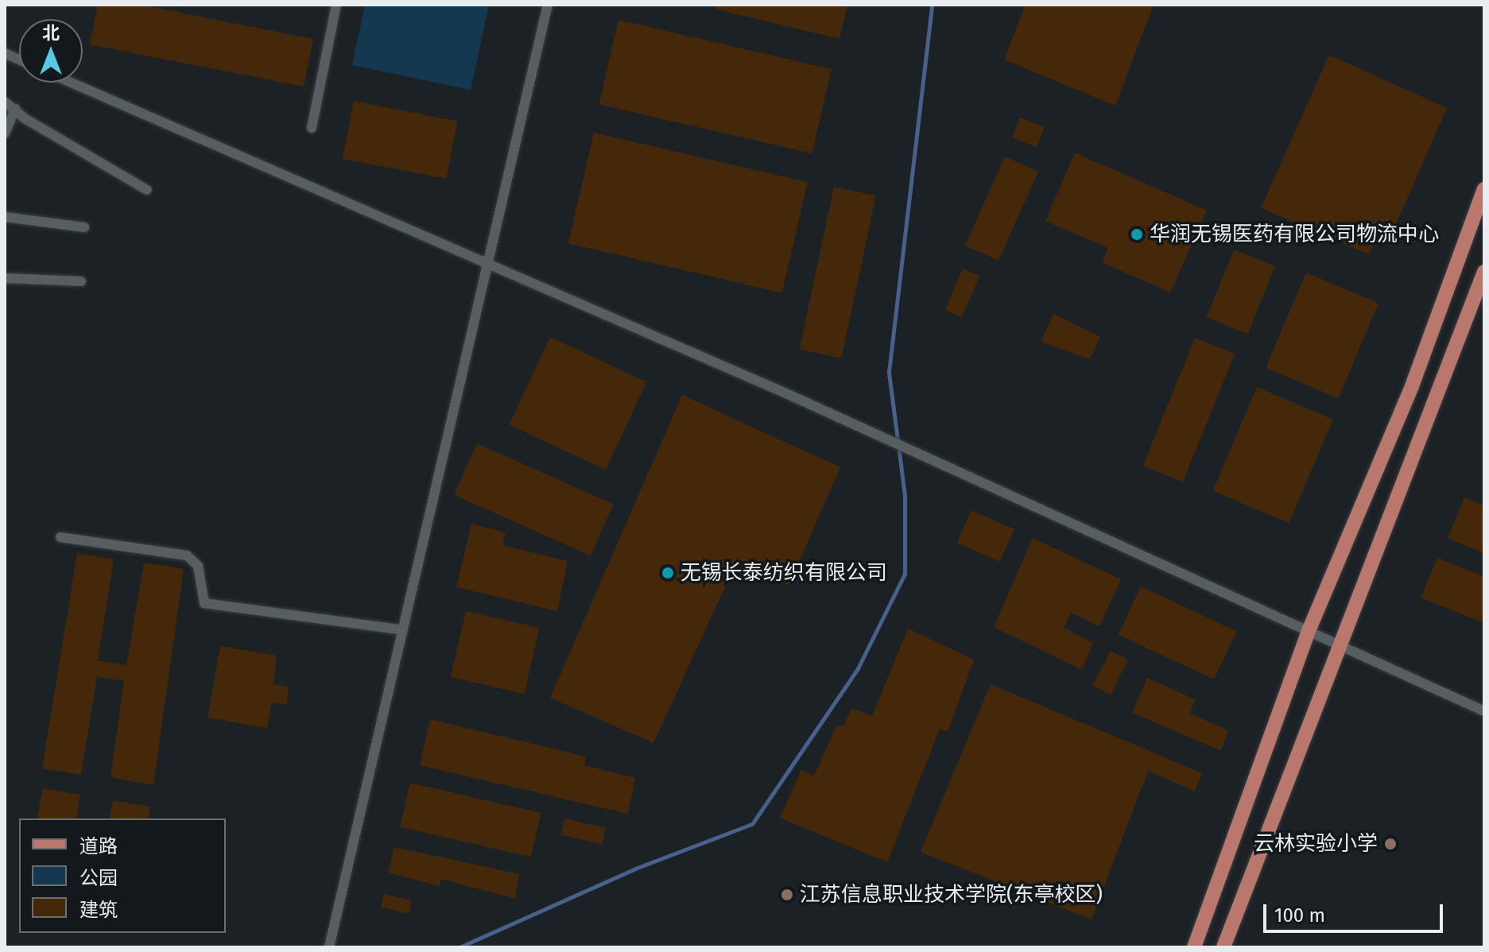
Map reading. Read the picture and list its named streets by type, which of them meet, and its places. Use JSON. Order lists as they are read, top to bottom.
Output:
{
  "places": [
    "华润无锡医药有限公司物流中心",
    "无锡长泰纺织有限公司",
    "云林实验小学",
    "江苏信息职业技术学院(东亭校区)"
  ],
  "legend": ["道路", "公园", "建筑"],
  "scale_bar": "100 m",
  "north": "top"
}
